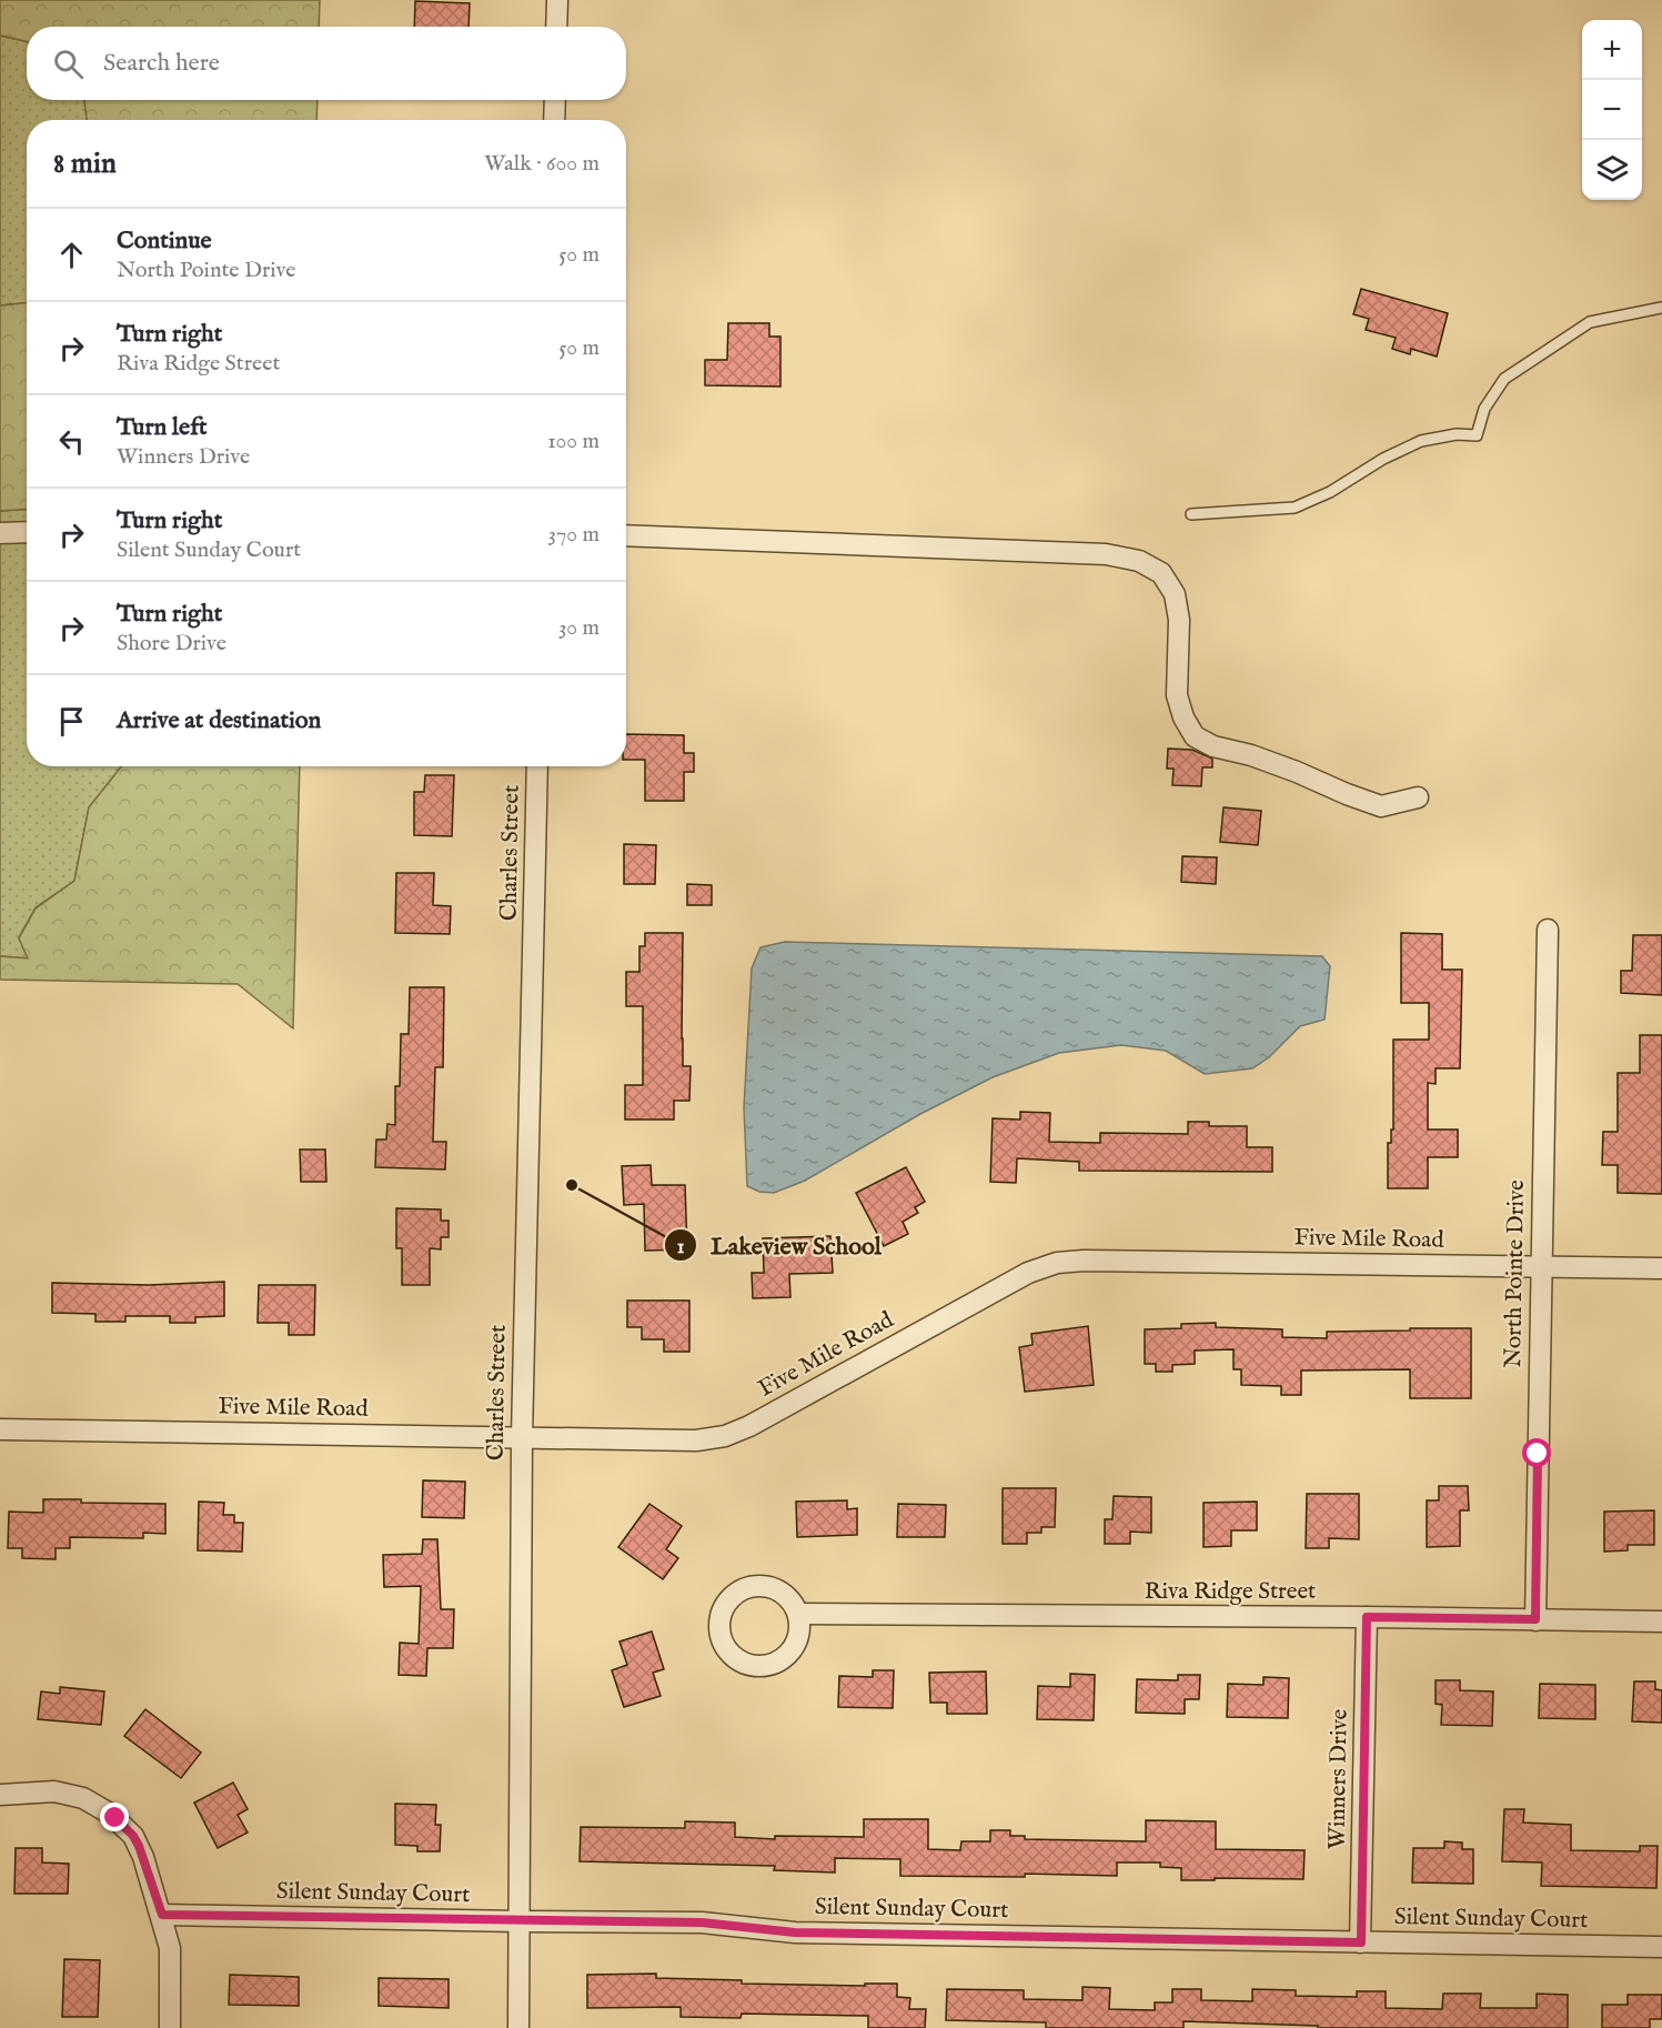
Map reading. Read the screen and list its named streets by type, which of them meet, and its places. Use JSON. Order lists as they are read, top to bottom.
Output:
{
  "streets": {
    "street": [
      "Charles Street",
      "Five Mile Road",
      "North Pointe Drive",
      "Riva Ridge Street",
      "Winners Drive",
      "Silent Sunday Court"
    ]
  },
  "crossings": [
    ["Charles Street", "Five Mile Road"],
    ["Charles Street", "Silent Sunday Court"],
    ["Five Mile Road", "North Pointe Drive"],
    ["North Pointe Drive", "Riva Ridge Street"],
    ["Riva Ridge Street", "Winners Drive"],
    ["Winners Drive", "Silent Sunday Court"]
  ],
  "places": ["Lakeview School"],
  "page": {
    "map_buttons": ["+", "−"],
    "search": "Search here",
    "heading": ["8 min", "Walk · 600 m"],
    "list": [
      ["Continue", "North Pointe Drive", "50 m"],
      ["Turn right", "Riva Ridge Street", "50 m"],
      ["Turn left", "Winners Drive", "100 m"],
      ["Turn right", "Silent Sunday Court", "370 m"],
      ["Turn right", "Shore Drive", "30 m"],
      "Arrive at destination"
    ]
  }
}
